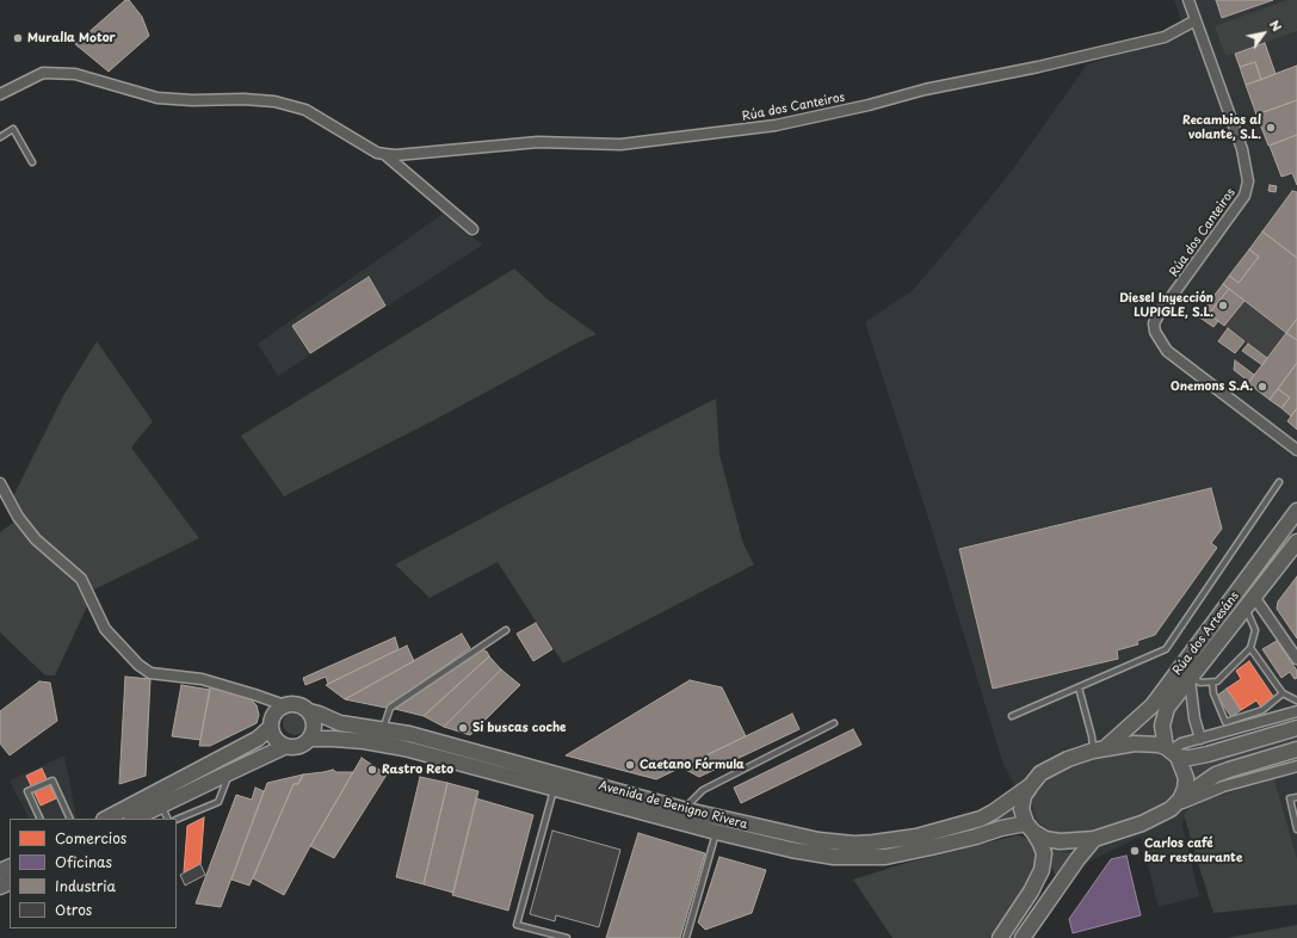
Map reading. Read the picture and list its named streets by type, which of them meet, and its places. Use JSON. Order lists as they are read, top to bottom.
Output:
{
  "streets": {
    "main road": ["Rúa dos Artesáns", "Avenida de Benigno Rivera"],
    "street": ["Rúa dos Canteiros"]
  },
  "crossings": [
    ["Rúa dos Artesáns", "Avenida de Benigno Rivera"]
  ],
  "places": [
    "Muralla Motor",
    "Recambios al volante, S.L.",
    "Diesel Inyección LUPIGLE, S.L.",
    "Onemons S.A.",
    "Si buscas coche",
    "Caetano Fórmula",
    "Rastro Reto",
    "Carlos café bar restaurante"
  ],
  "legend": [
    "Comercios",
    "Oficinas",
    "Industria",
    "Otros"
  ],
  "north": "top right"
}
